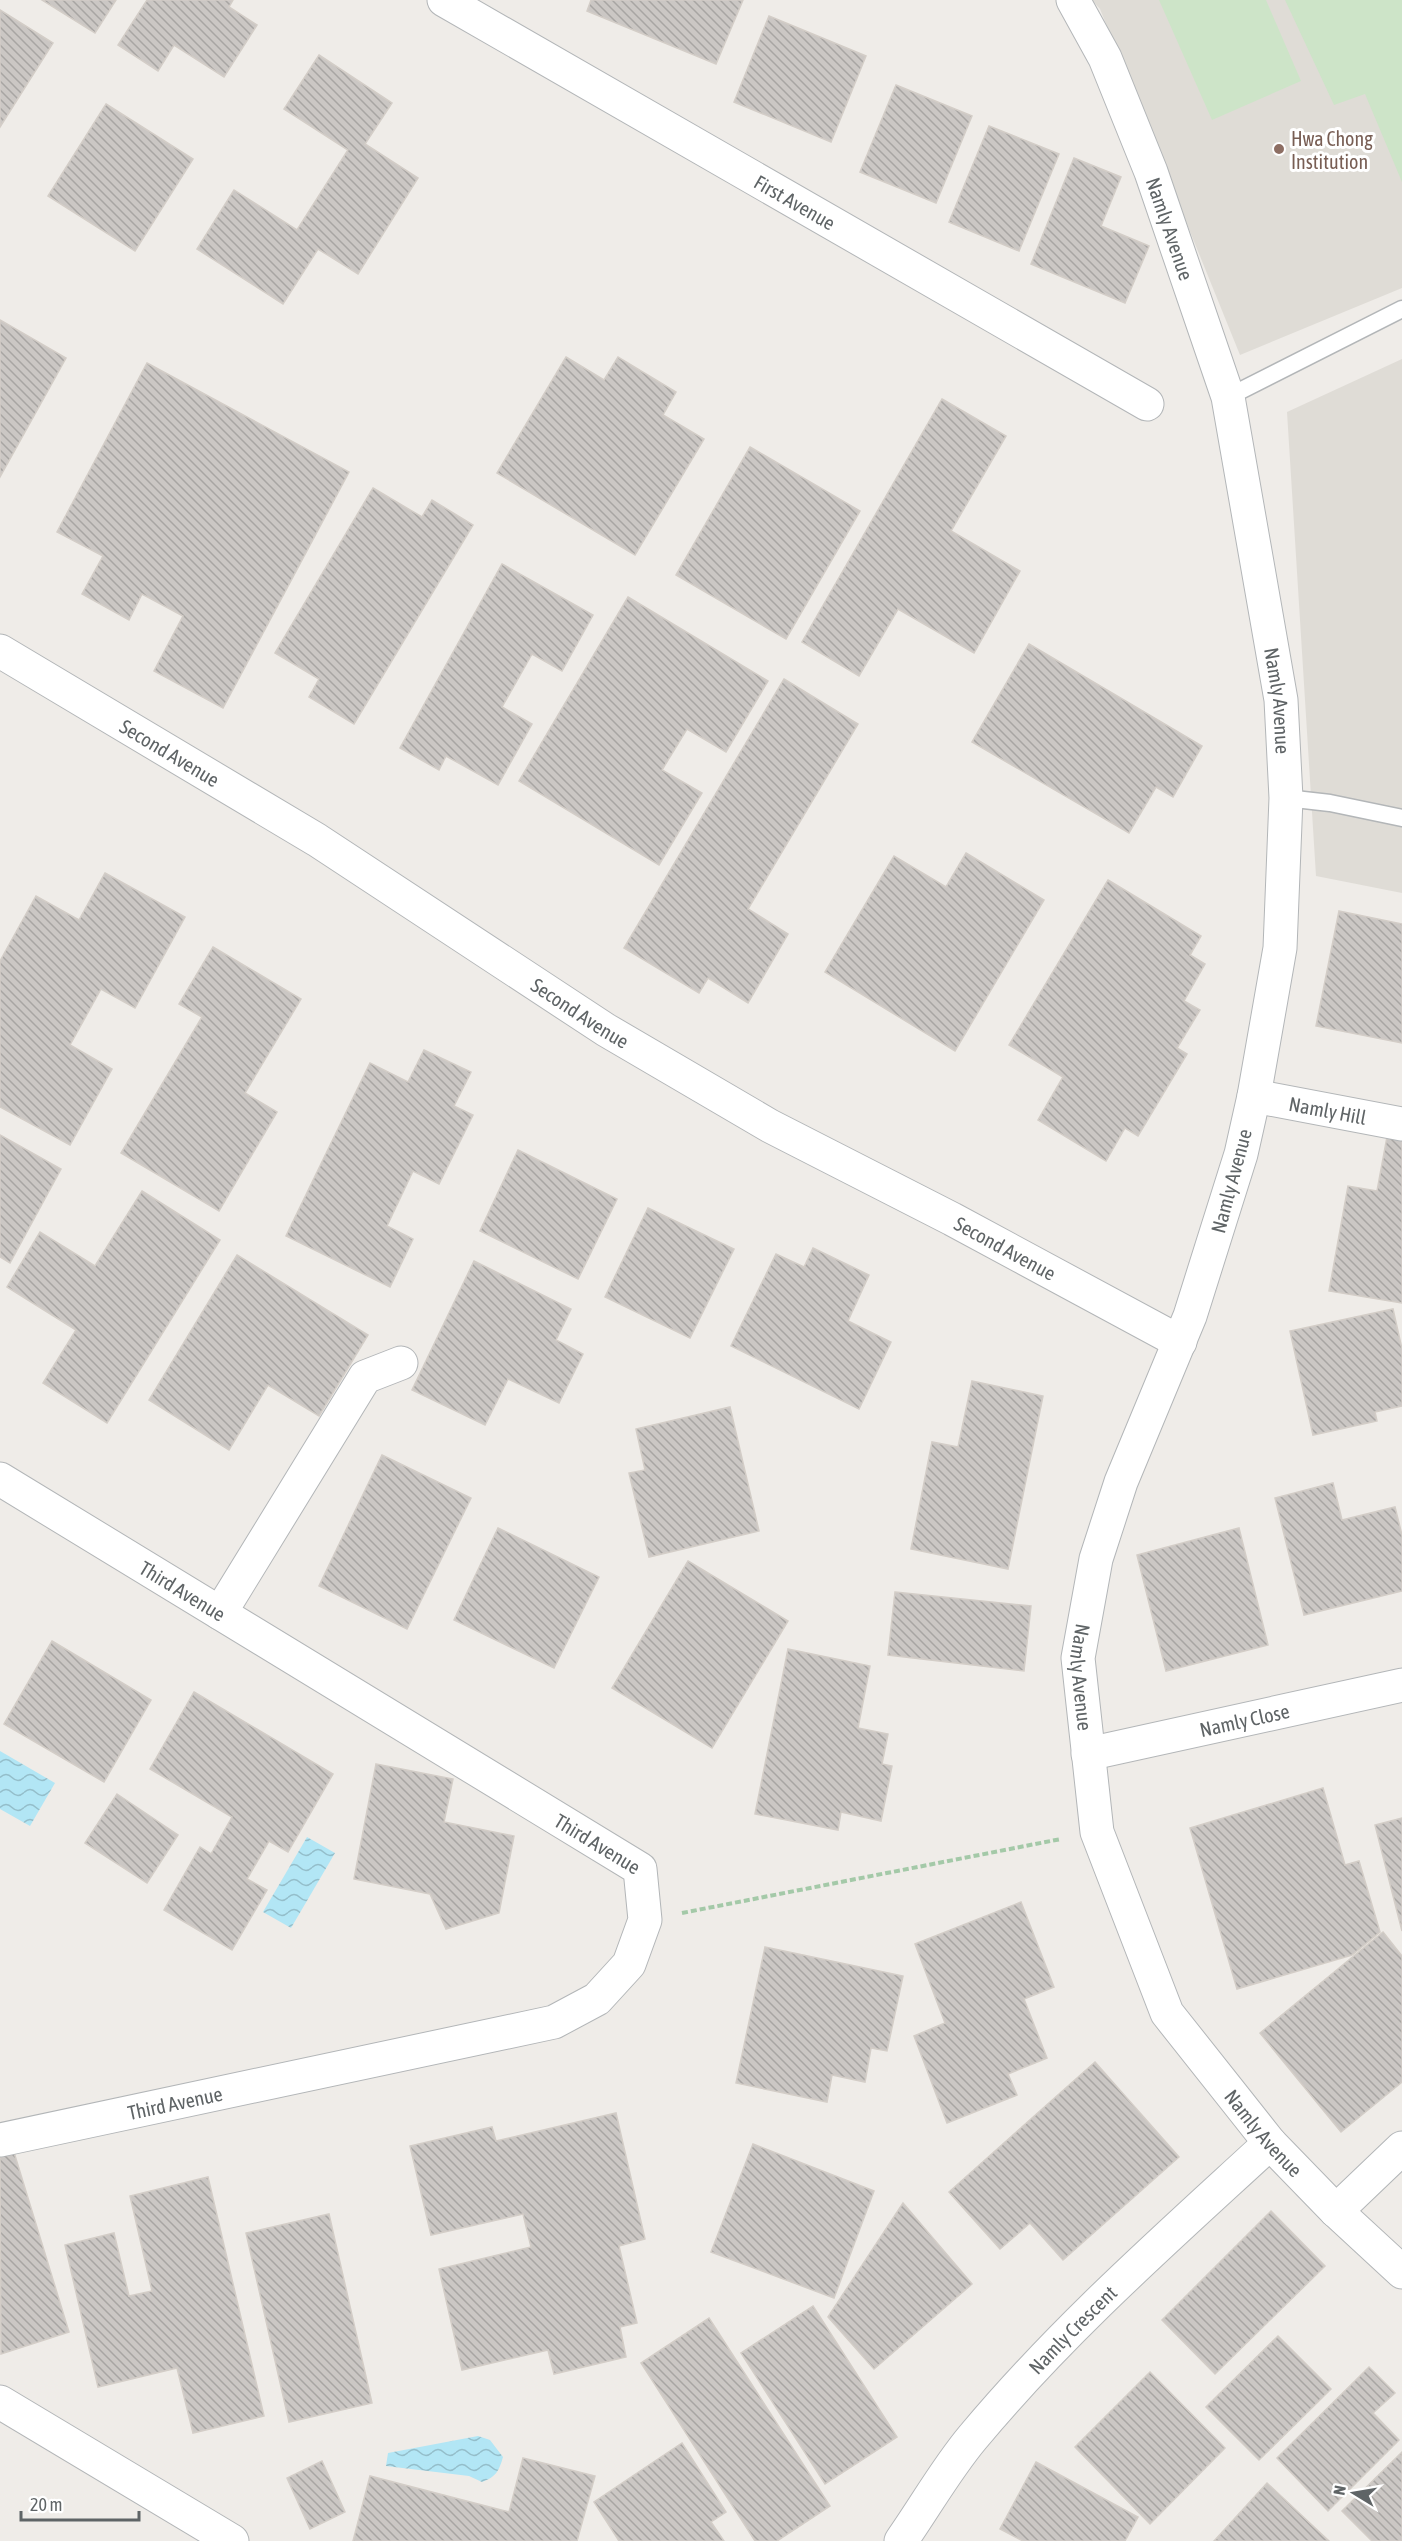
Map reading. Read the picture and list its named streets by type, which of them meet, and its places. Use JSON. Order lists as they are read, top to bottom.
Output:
{
  "streets": {
    "street": [
      "First Avenue",
      "Namly Avenue",
      "Second Avenue",
      "Namly Hill",
      "Third Avenue",
      "Namly Close",
      "Namly Crescent"
    ]
  },
  "crossings": [
    ["Namly Avenue", "Second Avenue"],
    ["Namly Avenue", "Namly Hill"],
    ["Namly Avenue", "Namly Close"],
    ["Namly Avenue", "Namly Crescent"]
  ],
  "places": ["Hwa Chong Institution"],
  "scale_bar": "20 m",
  "north": "left"
}
